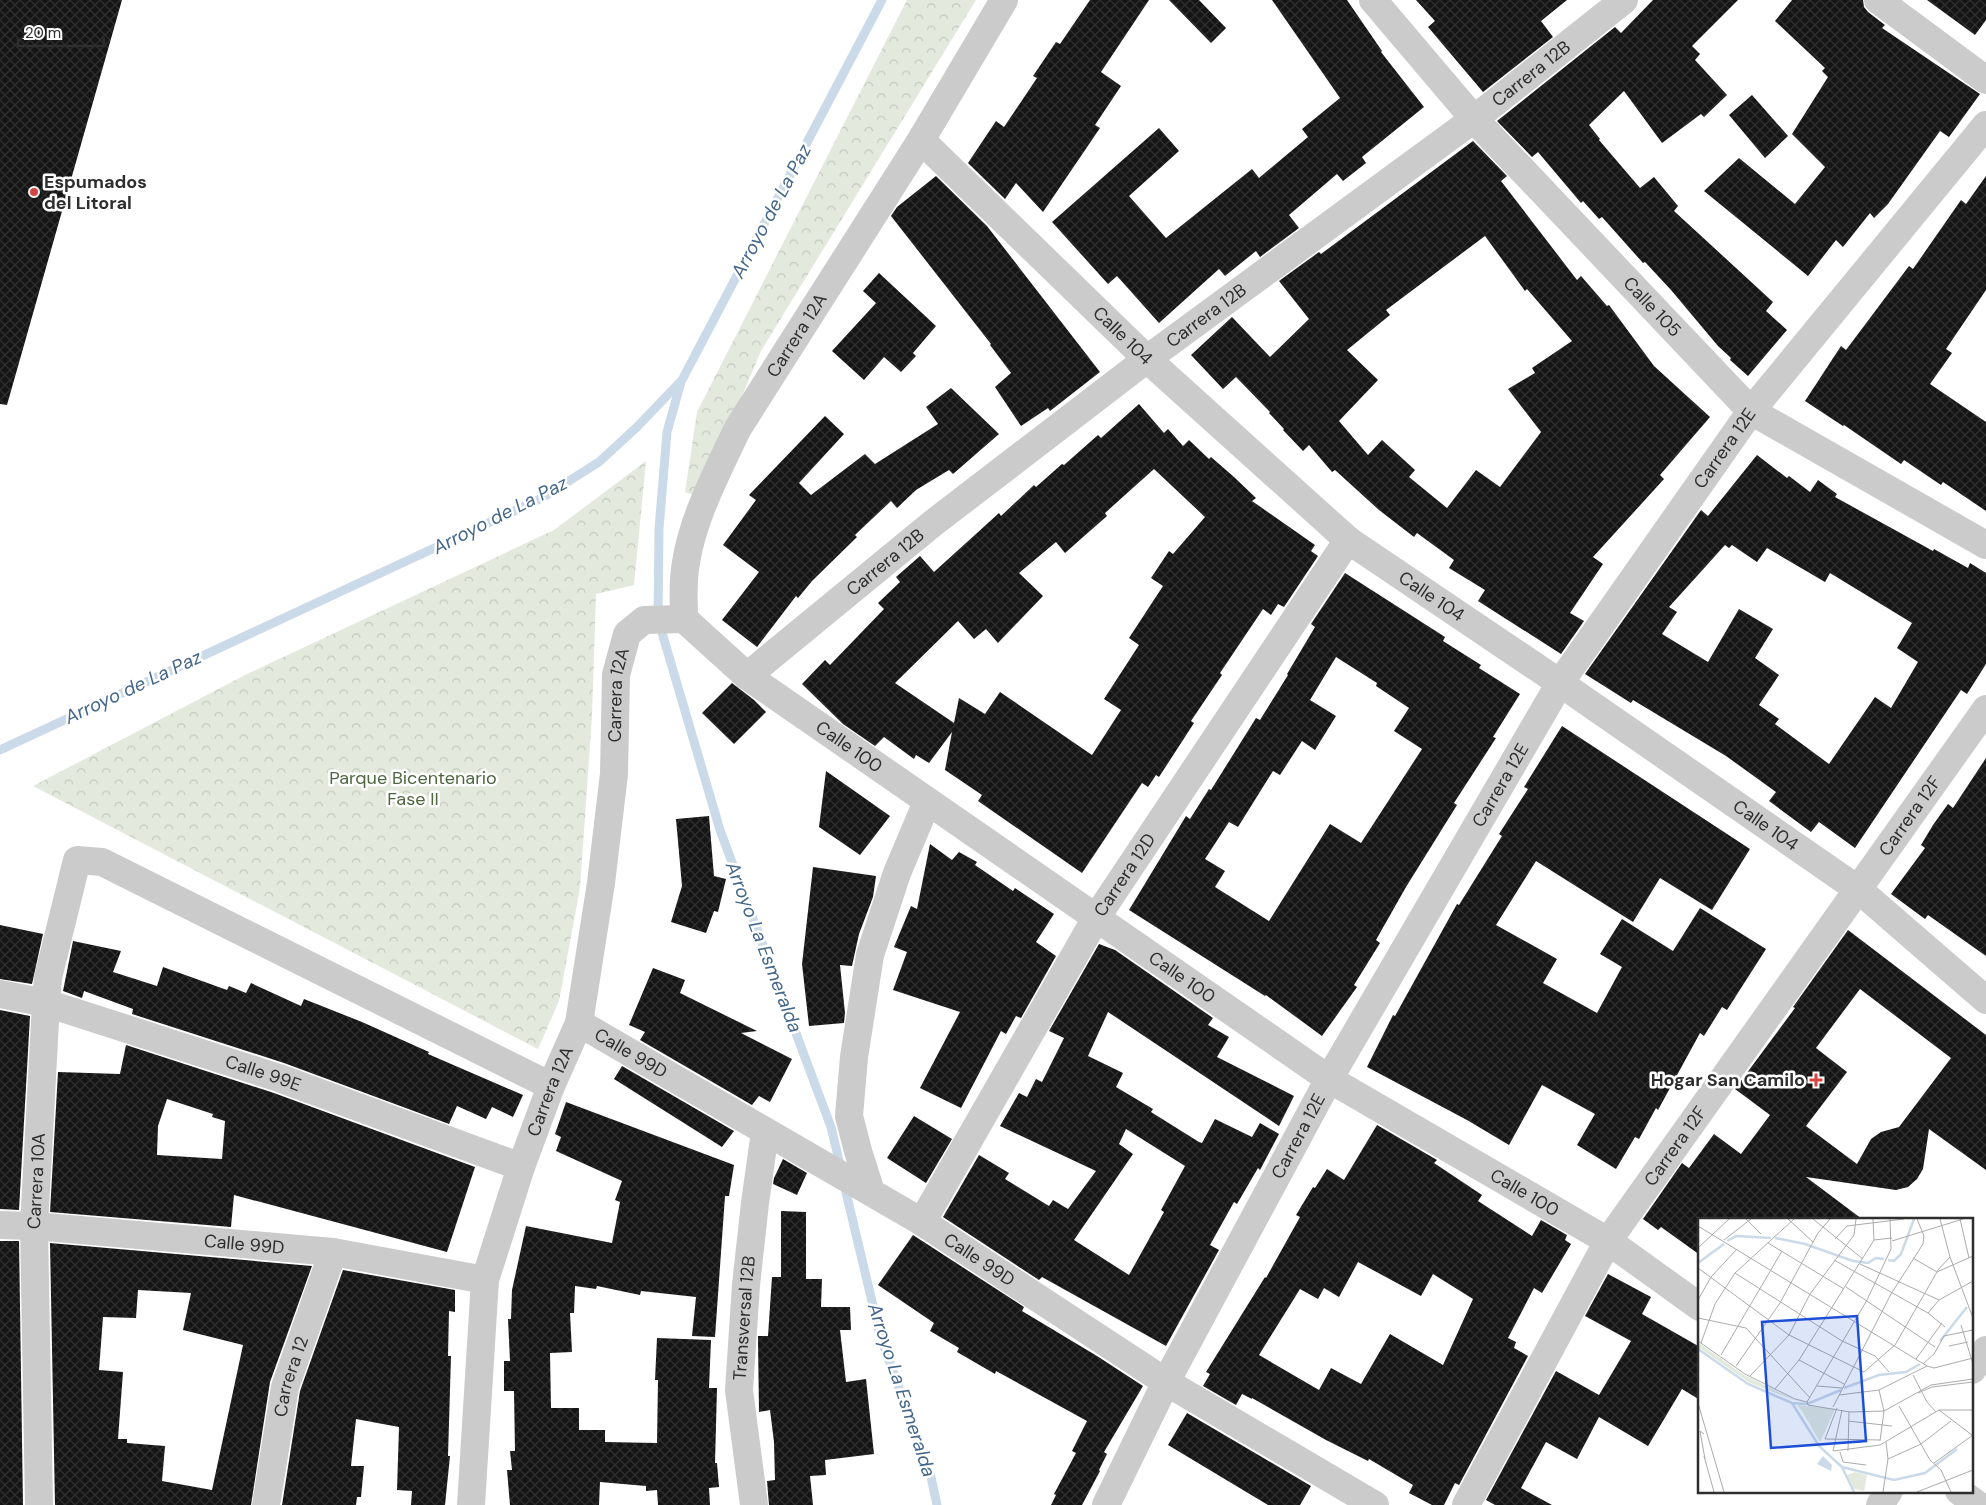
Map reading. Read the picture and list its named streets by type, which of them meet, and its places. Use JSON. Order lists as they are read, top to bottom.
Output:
{
  "streets": {
    "street": [
      "Carrera 12B",
      "Calle 105",
      "Calle 104",
      "Carrera 12A",
      "Carrera 12E",
      "Calle 100",
      "Carrera 12F",
      "Carrera 12D",
      "Calle 99D",
      "Calle 99E",
      "Carrera 10A",
      "Transversal 12B",
      "Carrera 12"
    ]
  },
  "crossings": [
    ["Carrera 12B", "Calle 105"],
    ["Carrera 12B", "Calle 104"],
    ["Carrera 12B", "Calle 100"],
    ["Calle 105", "Carrera 12E"],
    ["Calle 104", "Carrera 12A"],
    ["Calle 104", "Carrera 12E"],
    ["Calle 104", "Carrera 12F"],
    ["Calle 104", "Carrera 12D"],
    ["Carrera 12A", "Calle 100"],
    ["Carrera 12A", "Calle 99D"],
    ["Carrera 12A", "Calle 99E"],
    ["Carrera 12A", "Carrera 10A"],
    ["Carrera 12E", "Calle 100"],
    ["Carrera 12E", "Calle 99D"],
    ["Calle 100", "Carrera 12F"],
    ["Calle 100", "Carrera 12D"],
    ["Carrera 12D", "Calle 99D"],
    ["Calle 99D", "Carrera 10A"],
    ["Calle 99D", "Transversal 12B"],
    ["Calle 99D", "Carrera 12"],
    ["Calle 99E", "Carrera 10A"]
  ],
  "water": ["Arroyo de La Paz", "Arroyo La Esmeralda"],
  "parks": ["Parque Bicentenario Fase II"],
  "places": {
    "other": ["Espumados del Litoral"],
    "health": ["Hogar San Camilo"]
  },
  "scale_bar": "20 m"
}
